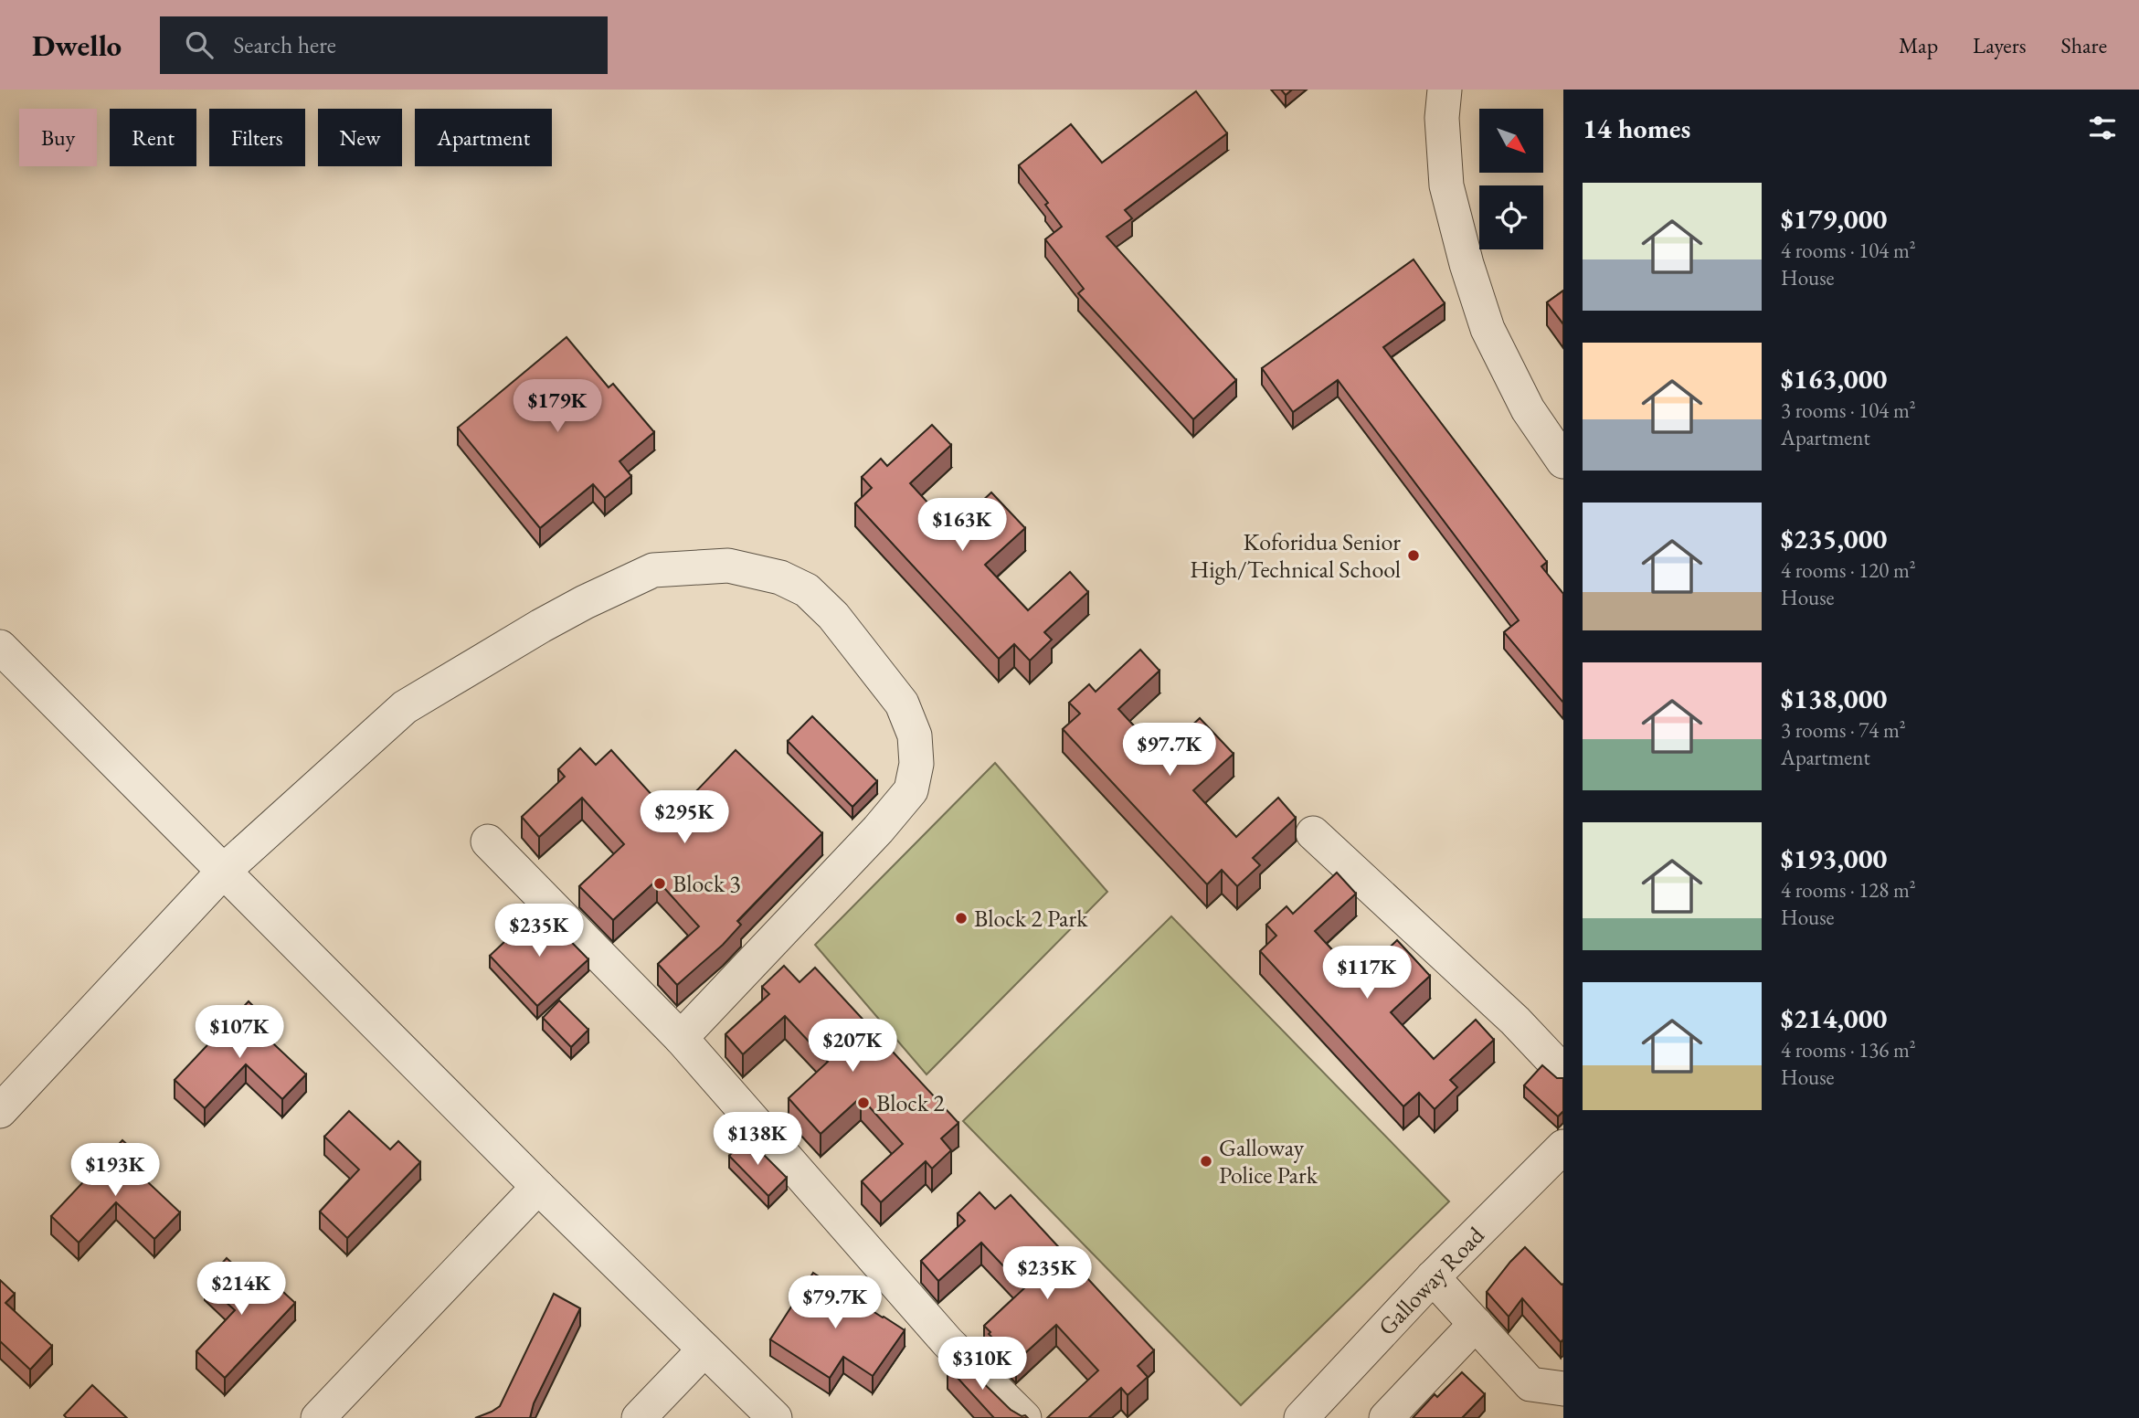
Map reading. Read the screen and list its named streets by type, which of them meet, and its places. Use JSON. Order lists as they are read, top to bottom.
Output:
{
  "streets": {
    "street": ["Galloway Road"]
  },
  "places": [
    "Koforidua Senior High/Technical School",
    "Block 3",
    "Block 2 Park",
    "Block 2",
    "Galloway Police Park"
  ],
  "north": "bottom right",
  "page": {
    "header": "Dwello",
    "search": "Search here",
    "nav": ["Map", "Layers", "Share"],
    "heading": "14 homes",
    "chip": [
      "Buy",
      "Rent",
      "Filters",
      "New",
      "Apartment"
    ],
    "list": [
      {
        "name": "$179,000",
        "note": "4 rooms · 104 m² · House"
      },
      {
        "name": "$163,000",
        "note": "3 rooms · 104 m² · Apartment"
      },
      {
        "name": "$235,000",
        "note": "4 rooms · 120 m² · House"
      },
      {
        "name": "$138,000",
        "note": "3 rooms · 74 m² · Apartment"
      },
      {
        "name": "$193,000",
        "note": "4 rooms · 128 m² · House"
      },
      {
        "name": "$214,000",
        "note": "4 rooms · 136 m² · House"
      }
    ],
    "price": [
      "$179K",
      "$163K",
      "$97.7K",
      "$295K",
      "$235K",
      "$117K",
      "$107K",
      "$207K",
      "$138K",
      "$193K",
      "$235K",
      "$214K",
      "$79.7K",
      "$310K"
    ]
  }
}
